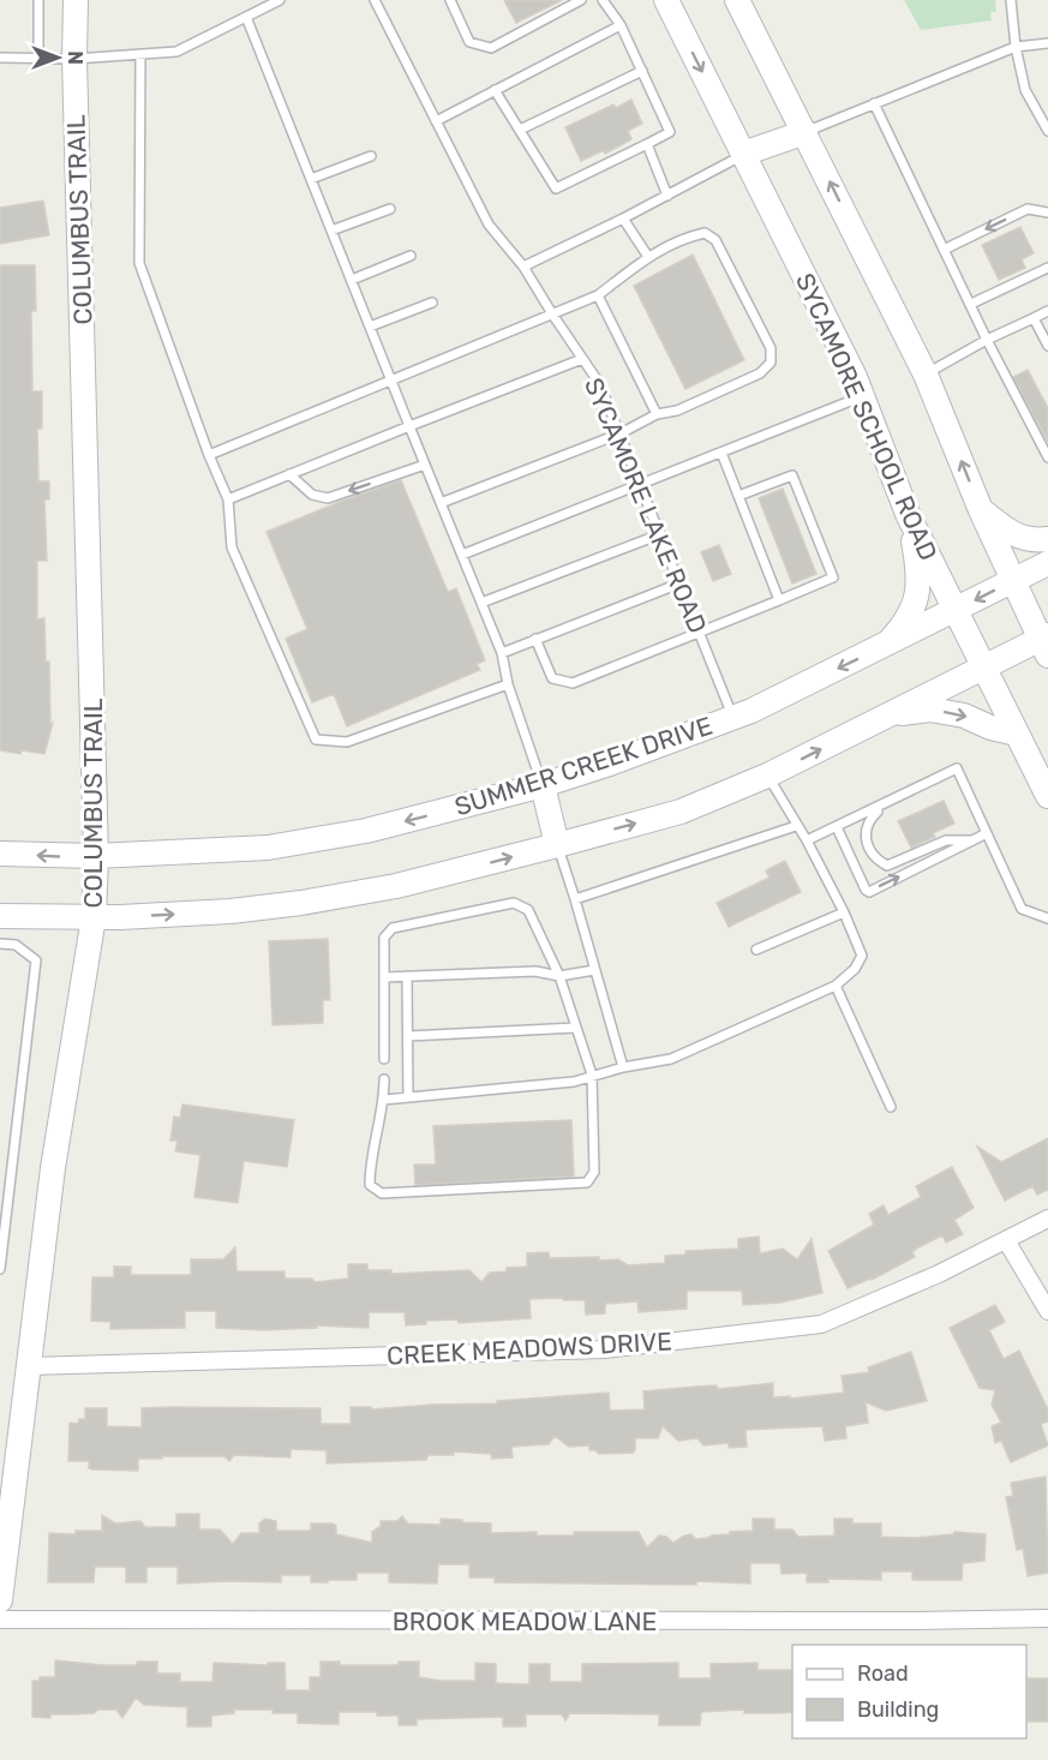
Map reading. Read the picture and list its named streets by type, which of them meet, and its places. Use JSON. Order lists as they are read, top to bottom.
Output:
{
  "streets": {
    "main road": ["COLUMBUS TRAIL", "SYCAMORE SCHOOL ROAD", "SUMMER CREEK DRIVE"],
    "street": ["CREEK MEADOWS DRIVE", "BROOK MEADOW LANE"],
    "lane": ["SYCAMORE LAKE ROAD"]
  },
  "crossings": [
    ["COLUMBUS TRAIL", "SUMMER CREEK DRIVE"],
    ["COLUMBUS TRAIL", "CREEK MEADOWS DRIVE"],
    ["SYCAMORE SCHOOL ROAD", "SUMMER CREEK DRIVE"],
    ["SYCAMORE LAKE ROAD", "SUMMER CREEK DRIVE"]
  ],
  "legend": ["Road", "Building"],
  "north": "right"
}
